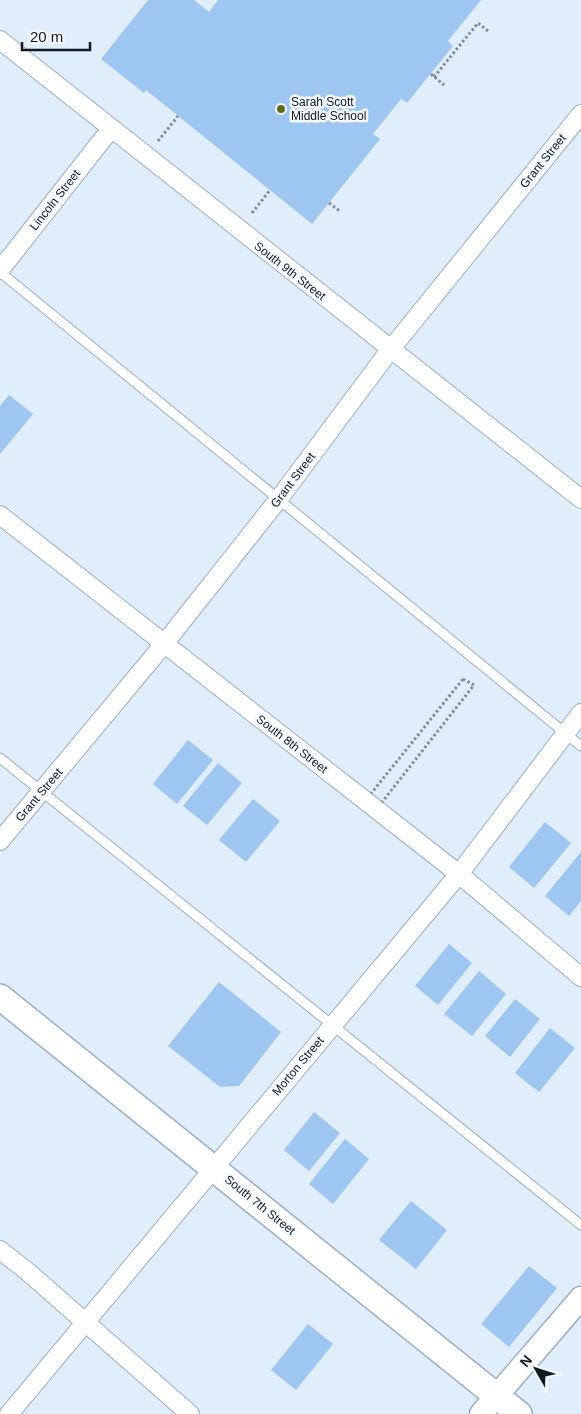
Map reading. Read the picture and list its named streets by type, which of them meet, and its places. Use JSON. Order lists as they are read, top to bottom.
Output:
{
  "streets": {
    "main road": ["South 7th Street"],
    "street": [
      "Grant Street",
      "Lincoln Street",
      "South 9th Street",
      "South 8th Street",
      "Morton Street"
    ]
  },
  "crossings": [
    ["Grant Street", "South 9th Street"],
    ["Grant Street", "South 8th Street"],
    ["Lincoln Street", "South 9th Street"],
    ["South 8th Street", "Morton Street"],
    ["Morton Street", "South 7th Street"]
  ],
  "places": ["Sarah Scott Middle School"],
  "scale_bar": "20 m",
  "north": "top left"
}
